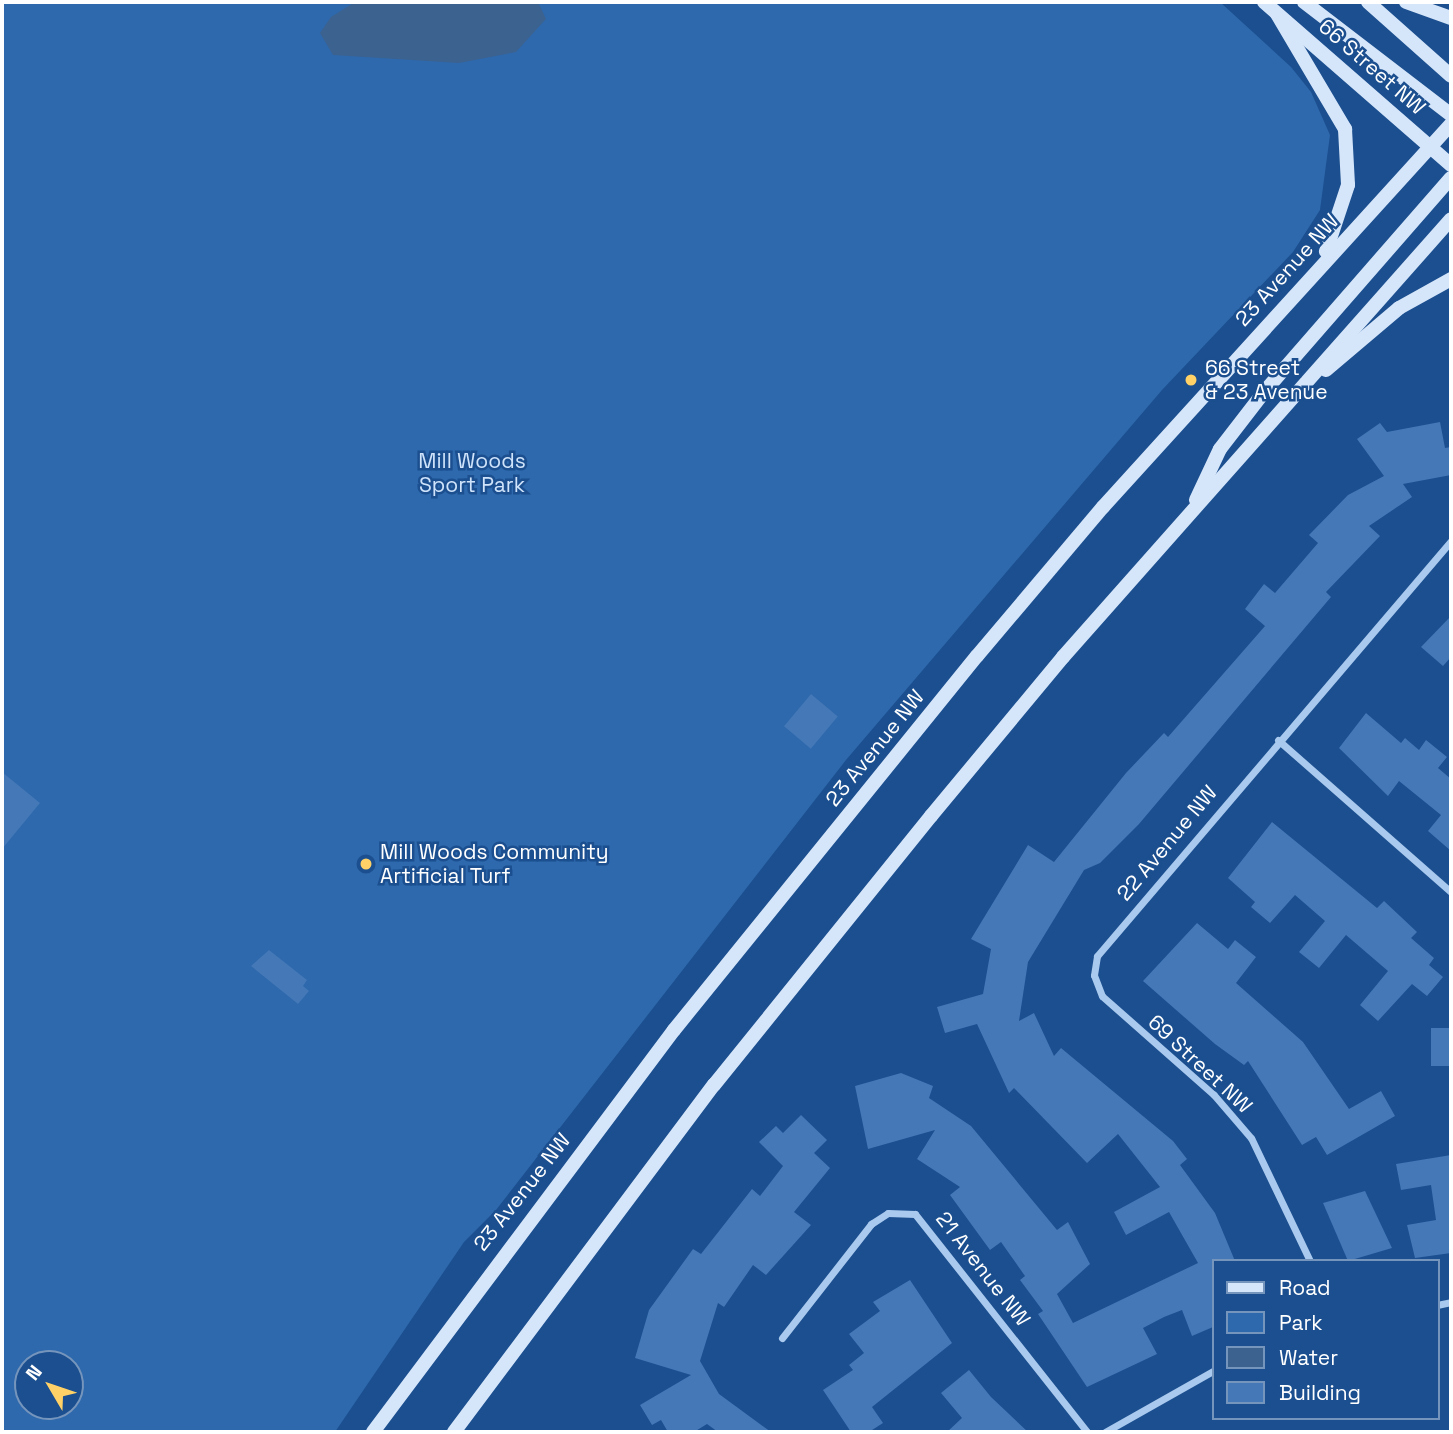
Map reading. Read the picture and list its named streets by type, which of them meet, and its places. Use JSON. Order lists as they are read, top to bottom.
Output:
{
  "streets": {
    "main road": ["66 Street NW", "23 Avenue NW"],
    "street": ["22 Avenue NW", "69 Street NW", "21 Avenue NW"]
  },
  "crossings": [
    ["66 Street NW", "23 Avenue NW"],
    ["22 Avenue NW", "69 Street NW"]
  ],
  "parks": ["Mill Woods Sport Park"],
  "places": ["66 Street & 23 Avenue", "Mill Woods Community Artificial Turf"],
  "legend": [
    "Road",
    "Park",
    "Water",
    "Building"
  ],
  "north": "top left"
}
